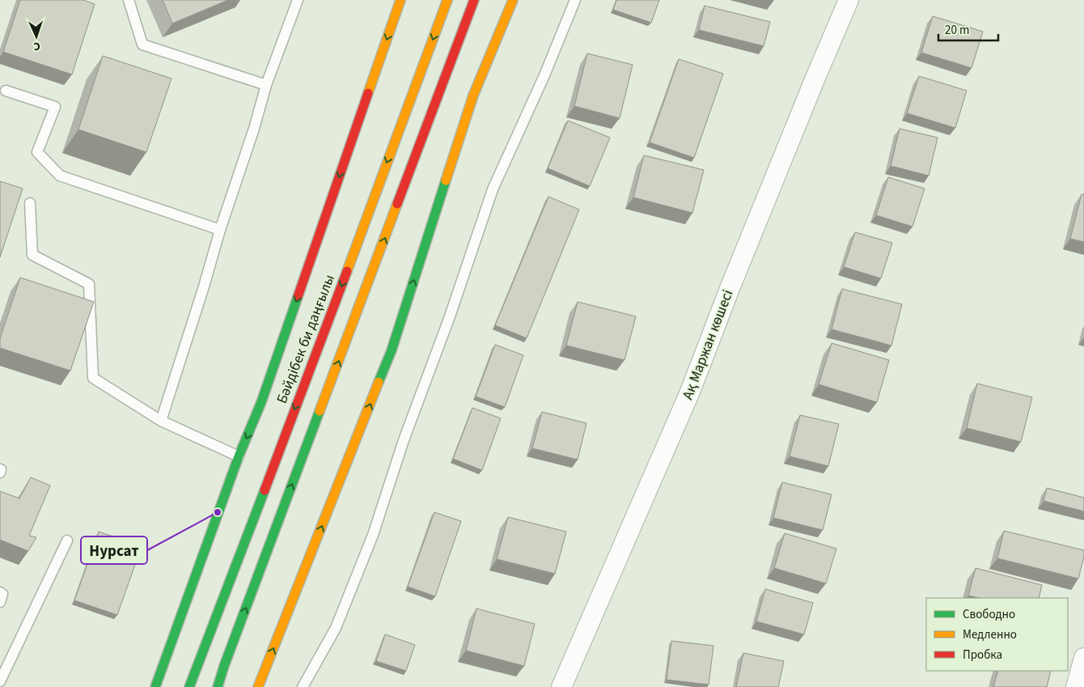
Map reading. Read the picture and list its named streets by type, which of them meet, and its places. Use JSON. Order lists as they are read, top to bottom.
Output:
{
  "streets": {
    "main road": ["Бәйдібек би даңғылы"],
    "street": ["Ақ Маржан көшесі"]
  },
  "places": ["Нурсат"],
  "legend": ["Свободно", "Медленно", "Пробка"],
  "scale_bar": "20 m",
  "north": "bottom"
}
